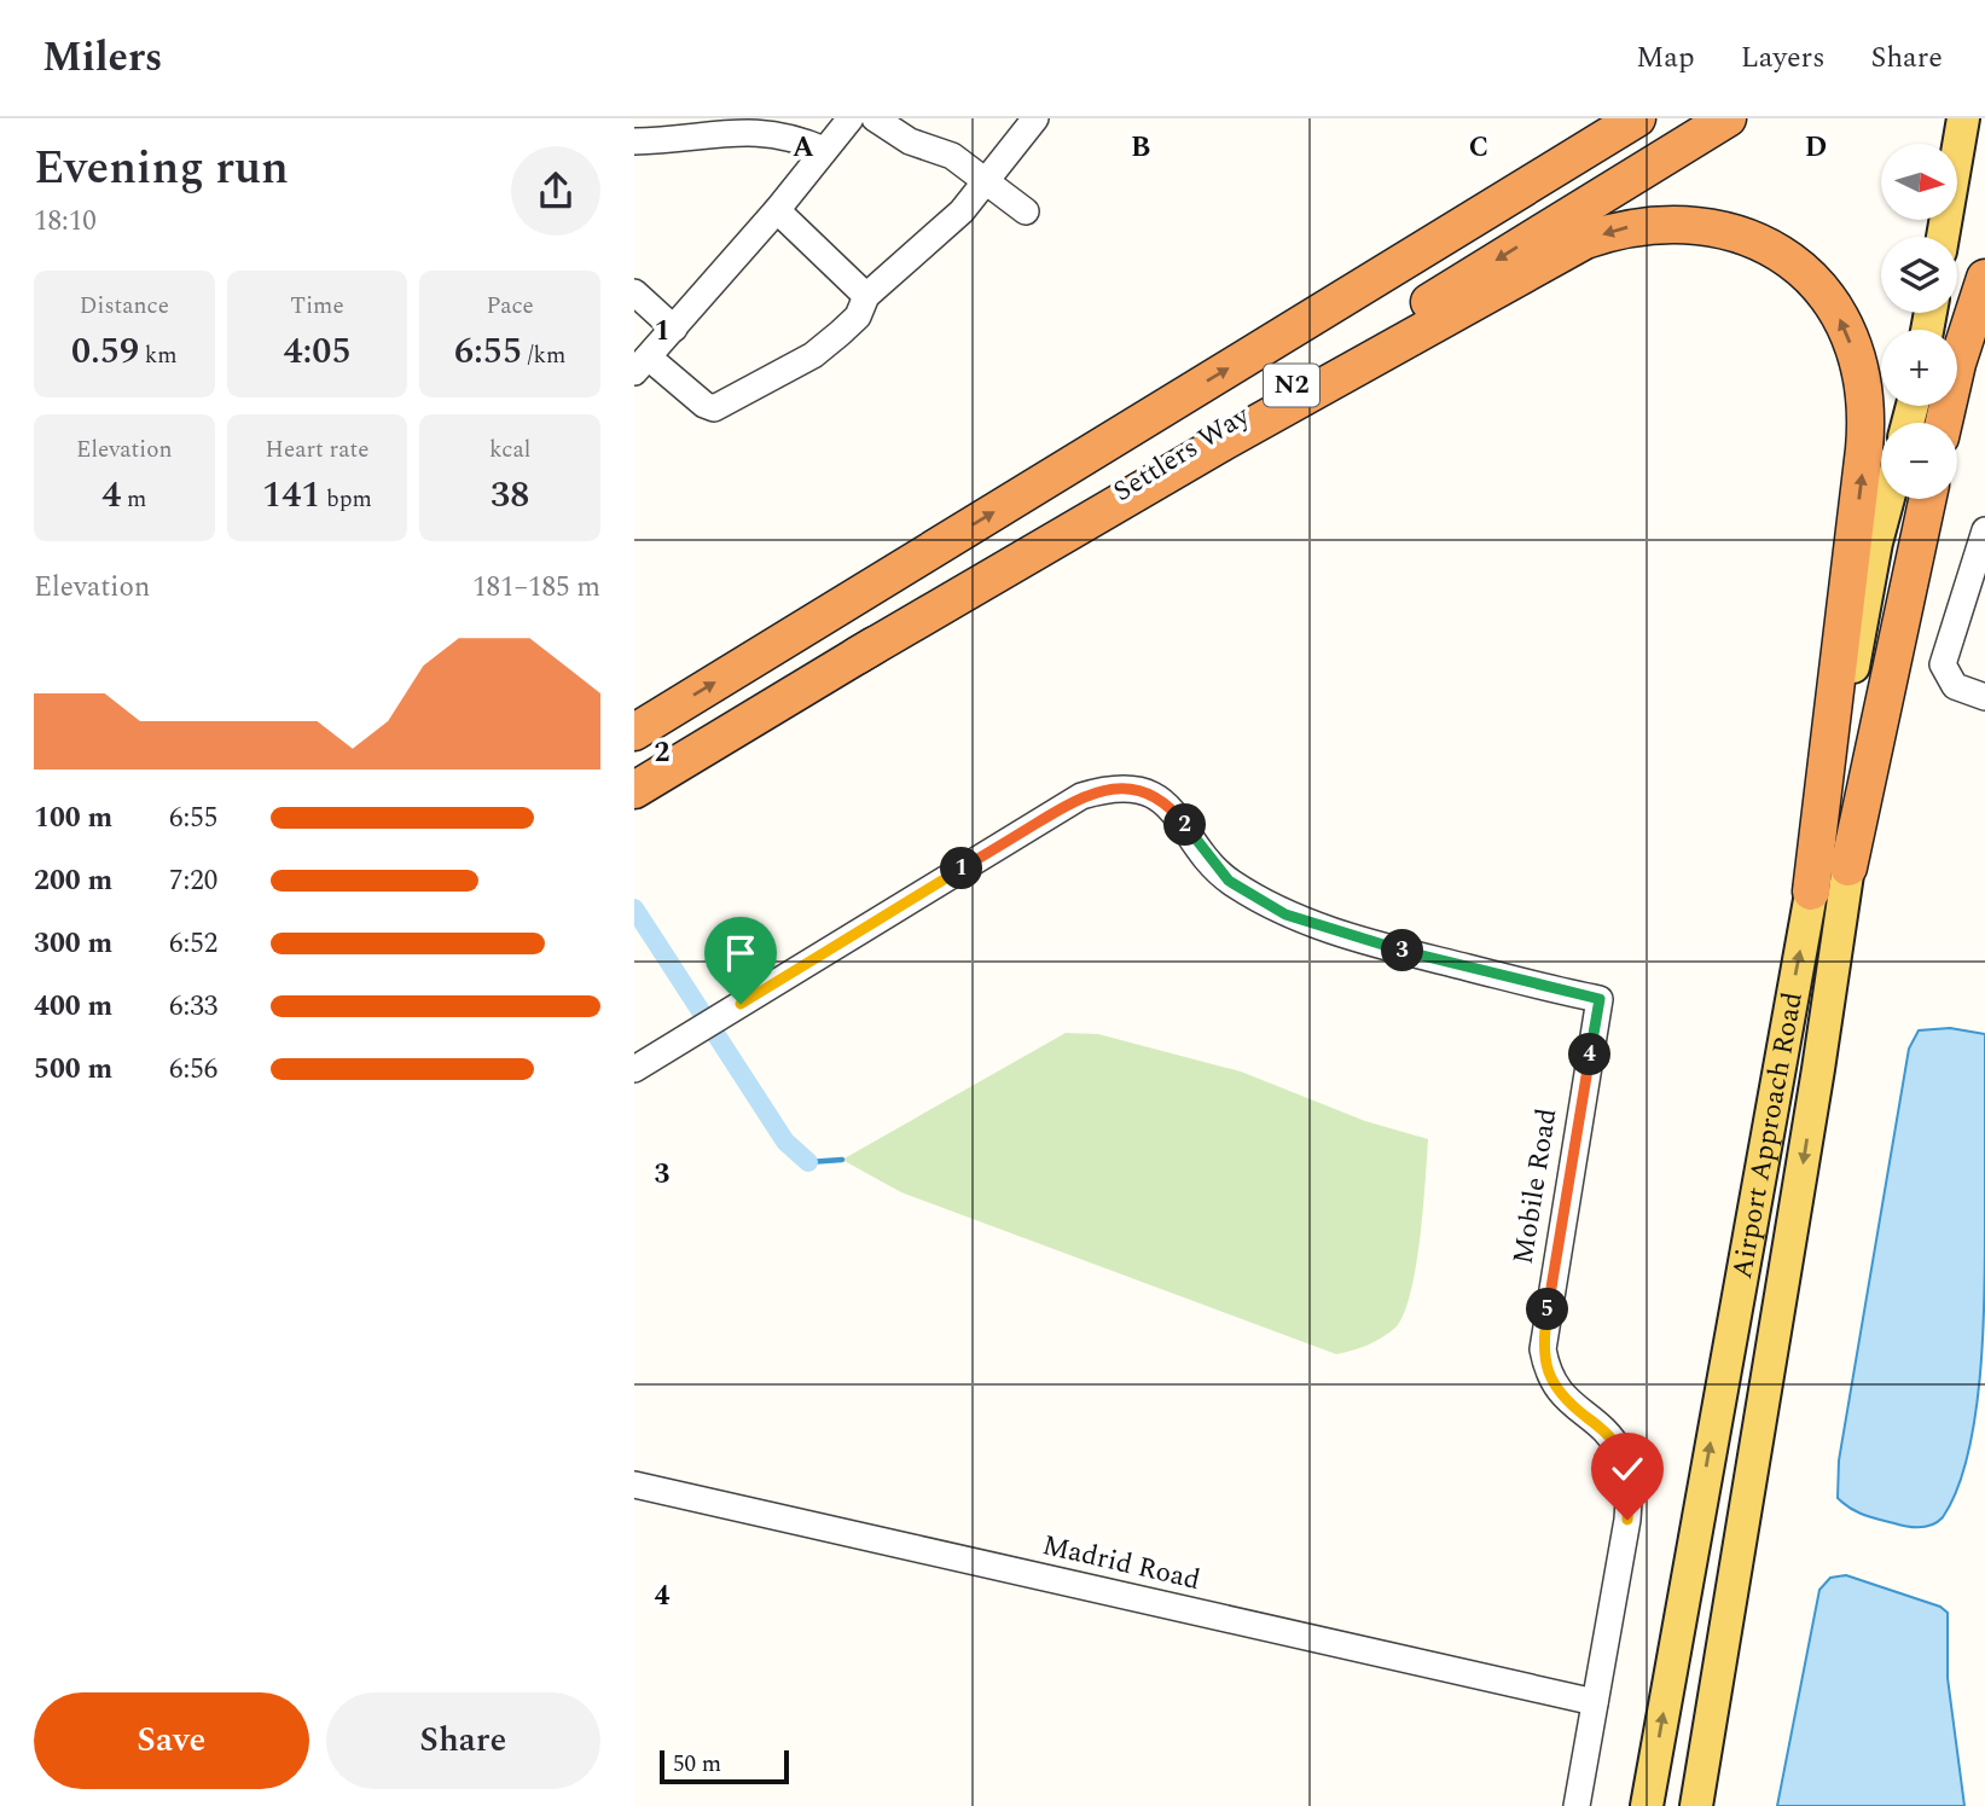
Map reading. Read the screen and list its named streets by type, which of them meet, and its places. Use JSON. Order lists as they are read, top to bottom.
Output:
{
  "streets": {
    "highway": ["N2", "Settlers Way"],
    "main road": ["Airport Approach Road"],
    "street": ["Mobile Road", "Madrid Road"]
  },
  "crossings": [
    ["Mobile Road", "Madrid Road"]
  ],
  "scale_bar": "50 m",
  "north": "right",
  "page": {
    "header": "Milers",
    "nav": ["Map", "Layers", "Share"],
    "heading": ["Evening run", "18:10"],
    "map_buttons": ["+", "−"],
    "stats": [
      ["Distance", "0.59 km"],
      ["Time", "4:05"],
      ["Pace", "6:55 /km"],
      ["Elevation", "4 m"],
      ["Heart rate", "141 bpm"],
      ["kcal", "38"]
    ],
    "chart": ["Elevation", "181–185 m"],
    "list": [
      {
        "name": "100 m",
        "note": "6:55"
      },
      {
        "name": "200 m",
        "note": "7:20"
      },
      {
        "name": "300 m",
        "note": "6:52"
      },
      {
        "name": "400 m",
        "note": "6:33"
      },
      {
        "name": "500 m",
        "note": "6:56"
      }
    ],
    "pins": [
      "2",
      "1",
      "3",
      "4",
      "5"
    ],
    "buttons": ["Save", "Share"],
    "scale": "50 m"
  },
  "grid": {
    "columns": [
      "A",
      "B",
      "C",
      "D"
    ],
    "rows": [
      "1",
      "2",
      "3",
      "4"
    ]
  }
}
